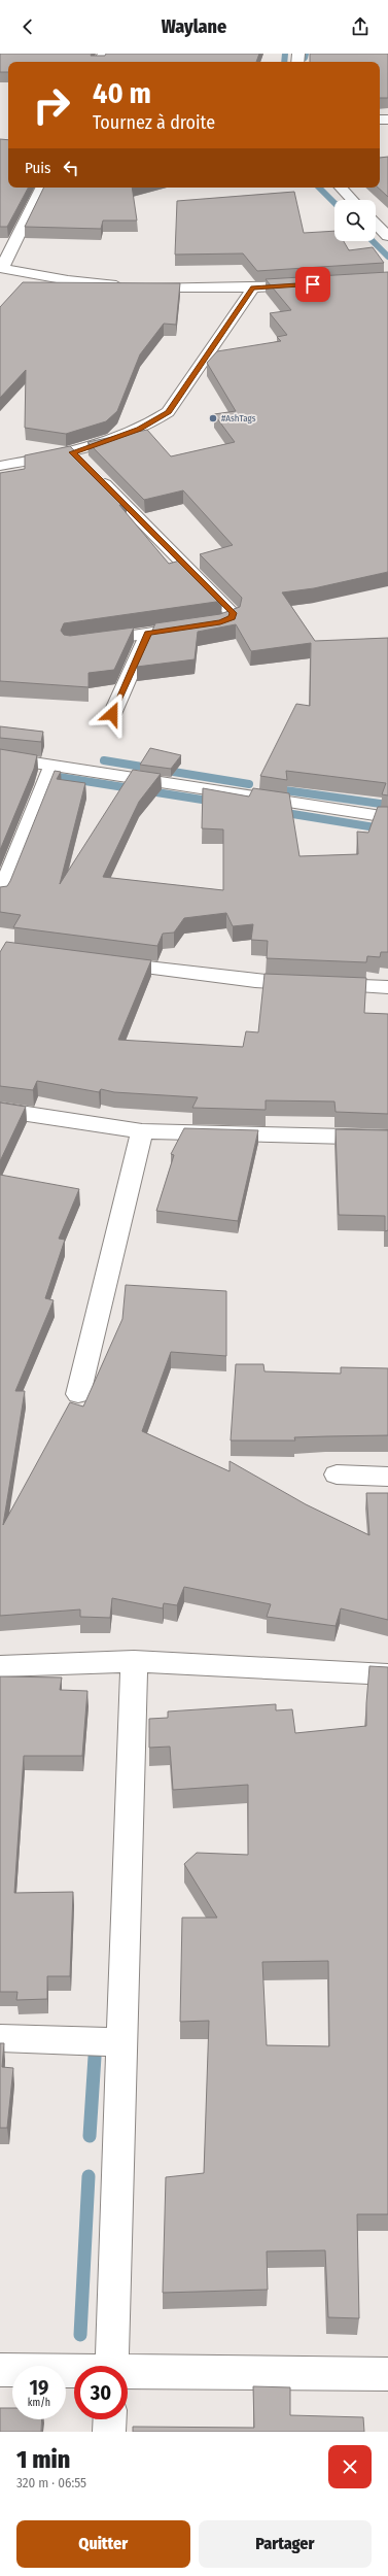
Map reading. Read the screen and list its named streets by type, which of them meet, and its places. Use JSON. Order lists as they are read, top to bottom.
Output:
{
  "places": ["#AshTags"],
  "page": {
    "header": "Waylane",
    "turn": ["40 m", "Tournez à droite"],
    "then": "Puis",
    "speed": "19 km/h",
    "limit": "30",
    "heading": ["1 min", "320 m · 06:55"],
    "buttons": ["Quitter", "Partager"]
  }
}
